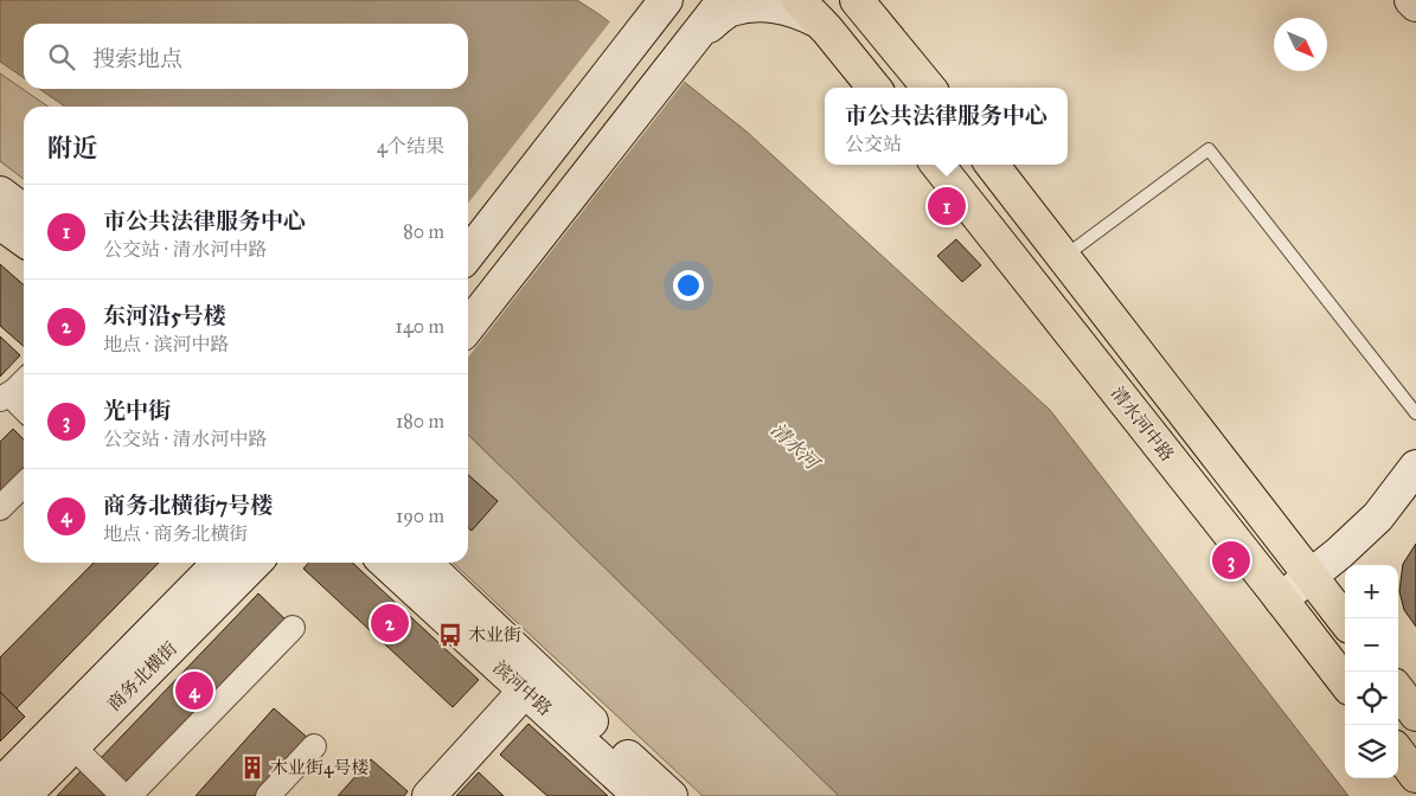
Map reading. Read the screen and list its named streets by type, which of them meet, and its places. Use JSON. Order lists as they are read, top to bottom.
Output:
{
  "streets": {
    "main road": ["清水河中路", "商务北横街", "滨河中路"]
  },
  "water": ["清水河"],
  "places": {
    "bus stop": ["木业街"],
    "building": ["木业街4号楼"]
  },
  "north": "bottom right",
  "page": {
    "search": "搜索地点",
    "popup": ["市公共法律服务中心", "公交站"],
    "heading": ["附近", "4个结果"],
    "list": [
      {
        "mark": "1",
        "name": "市公共法律服务中心",
        "note": "公交站 · 清水河中路",
        "value": "80 m"
      },
      {
        "mark": "2",
        "name": "东河沿5号楼",
        "note": "地点 · 滨河中路",
        "value": "140 m"
      },
      {
        "mark": "3",
        "name": "光中街",
        "note": "公交站 · 清水河中路",
        "value": "180 m"
      },
      {
        "mark": "4",
        "name": "商务北横街7号楼",
        "note": "地点 · 商务北横街",
        "value": "190 m"
      }
    ],
    "pins": [
      "1",
      "3",
      "2",
      "4"
    ],
    "map_buttons": ["+", "−"]
  }
}
